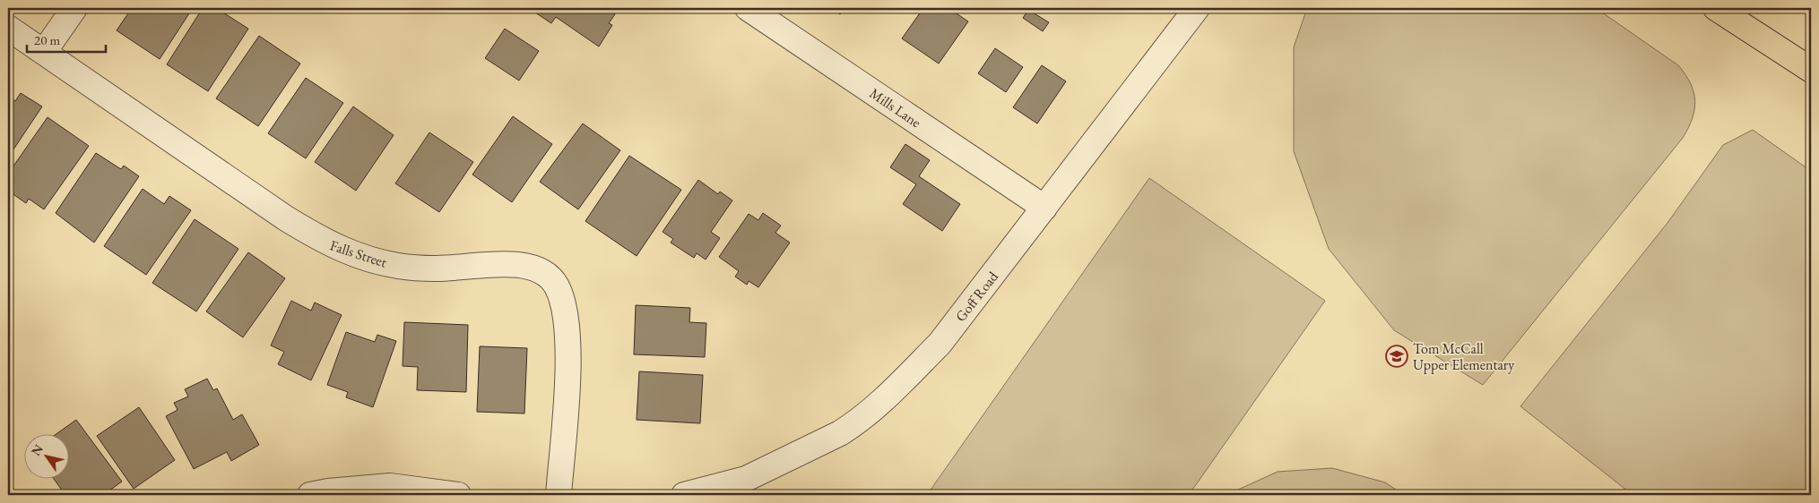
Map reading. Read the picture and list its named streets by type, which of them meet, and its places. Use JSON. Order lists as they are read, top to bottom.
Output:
{
  "streets": {
    "street": ["Mills Lane", "Falls Street", "Goff Road"]
  },
  "crossings": [
    ["Mills Lane", "Goff Road"]
  ],
  "places": {
    "school or university": ["Tom McCall Upper Elementary"]
  },
  "scale_bar": "20 m",
  "north": "top left"
}
